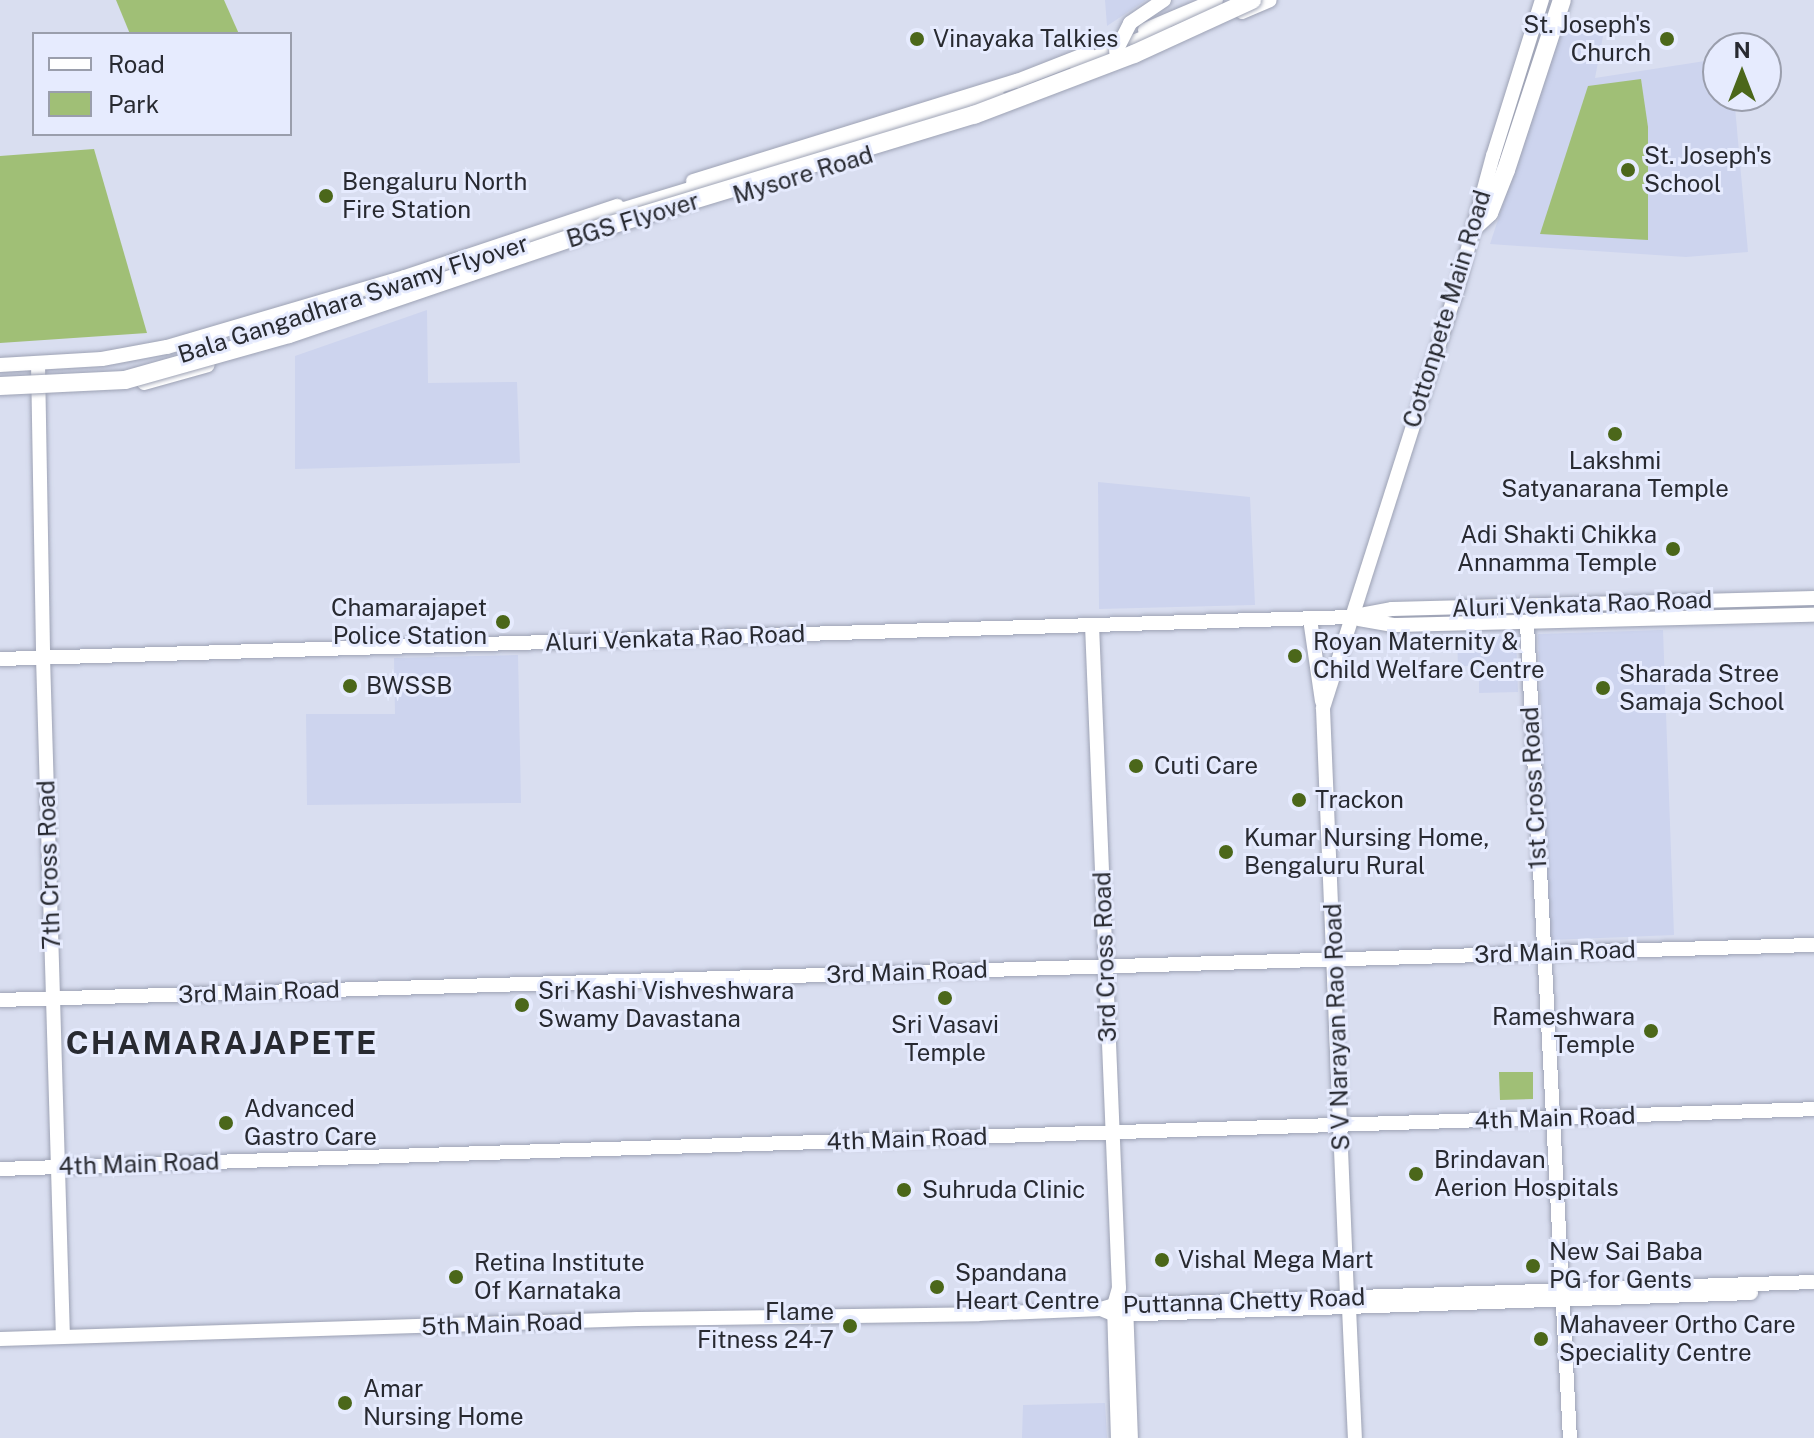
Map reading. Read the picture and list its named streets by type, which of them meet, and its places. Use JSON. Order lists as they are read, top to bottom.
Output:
{
  "streets": {
    "highway": ["BGS Flyover", "Bala Gangadhara Swamy Flyover"],
    "main road": [
      "Mysore Road",
      "Cottonpete Main Road",
      "Aluri Venkata Rao Road",
      "1st Cross Road",
      "7th Cross Road",
      "3rd Main Road",
      "3rd Cross Road",
      "S V Narayan Rao Road",
      "4th Main Road",
      "Puttanna Chetty Road",
      "5th Main Road"
    ]
  },
  "crossings": [
    ["Mysore Road", "7th Cross Road"],
    ["BGS Flyover", "Bala Gangadhara Swamy Flyover"],
    ["Cottonpete Main Road", "Aluri Venkata Rao Road"],
    ["Cottonpete Main Road", "S V Narayan Rao Road"],
    ["Aluri Venkata Rao Road", "1st Cross Road"],
    ["Aluri Venkata Rao Road", "7th Cross Road"],
    ["Aluri Venkata Rao Road", "3rd Cross Road"],
    ["Aluri Venkata Rao Road", "S V Narayan Rao Road"],
    ["1st Cross Road", "3rd Main Road"],
    ["1st Cross Road", "4th Main Road"],
    ["1st Cross Road", "Puttanna Chetty Road"],
    ["7th Cross Road", "3rd Main Road"],
    ["7th Cross Road", "4th Main Road"],
    ["7th Cross Road", "5th Main Road"],
    ["3rd Main Road", "3rd Cross Road"],
    ["3rd Main Road", "S V Narayan Rao Road"],
    ["3rd Cross Road", "4th Main Road"],
    ["3rd Cross Road", "Puttanna Chetty Road"],
    ["3rd Cross Road", "5th Main Road"],
    ["S V Narayan Rao Road", "4th Main Road"],
    ["S V Narayan Rao Road", "Puttanna Chetty Road"],
    ["Puttanna Chetty Road", "5th Main Road"]
  ],
  "districts": ["CHAMARAJAPETE"],
  "places": [
    "Vinayaka Talkies",
    "St. Joseph's Church",
    "St. Joseph's School",
    "Bengaluru North Fire Station",
    "Lakshmi Satyanarana Temple",
    "Adi Shakti Chikka Annamma Temple",
    "Chamarajapet Police Station",
    "Royan Maternity & Child Welfare Centre",
    "BWSSB",
    "Sharada Stree Samaja School",
    "Cuti Care",
    "Trackon",
    "Kumar Nursing Home, Bengaluru Rural",
    "Sri Vasavi Temple",
    "Sri Kashi Vishveshwara Swamy Davastana",
    "Rameshwara Temple",
    "Advanced Gastro Care",
    "Brindavan Aerion Hospitals",
    "Suhruda Clinic",
    "Vishal Mega Mart",
    "New Sai Baba PG for Gents",
    "Retina Institute Of Karnataka",
    "Spandana Heart Centre",
    "Flame Fitness 24-7",
    "Mahaveer Ortho Care Speciality Centre",
    "Amar Nursing Home"
  ],
  "legend": ["Road", "Park"],
  "north": "top"
}
